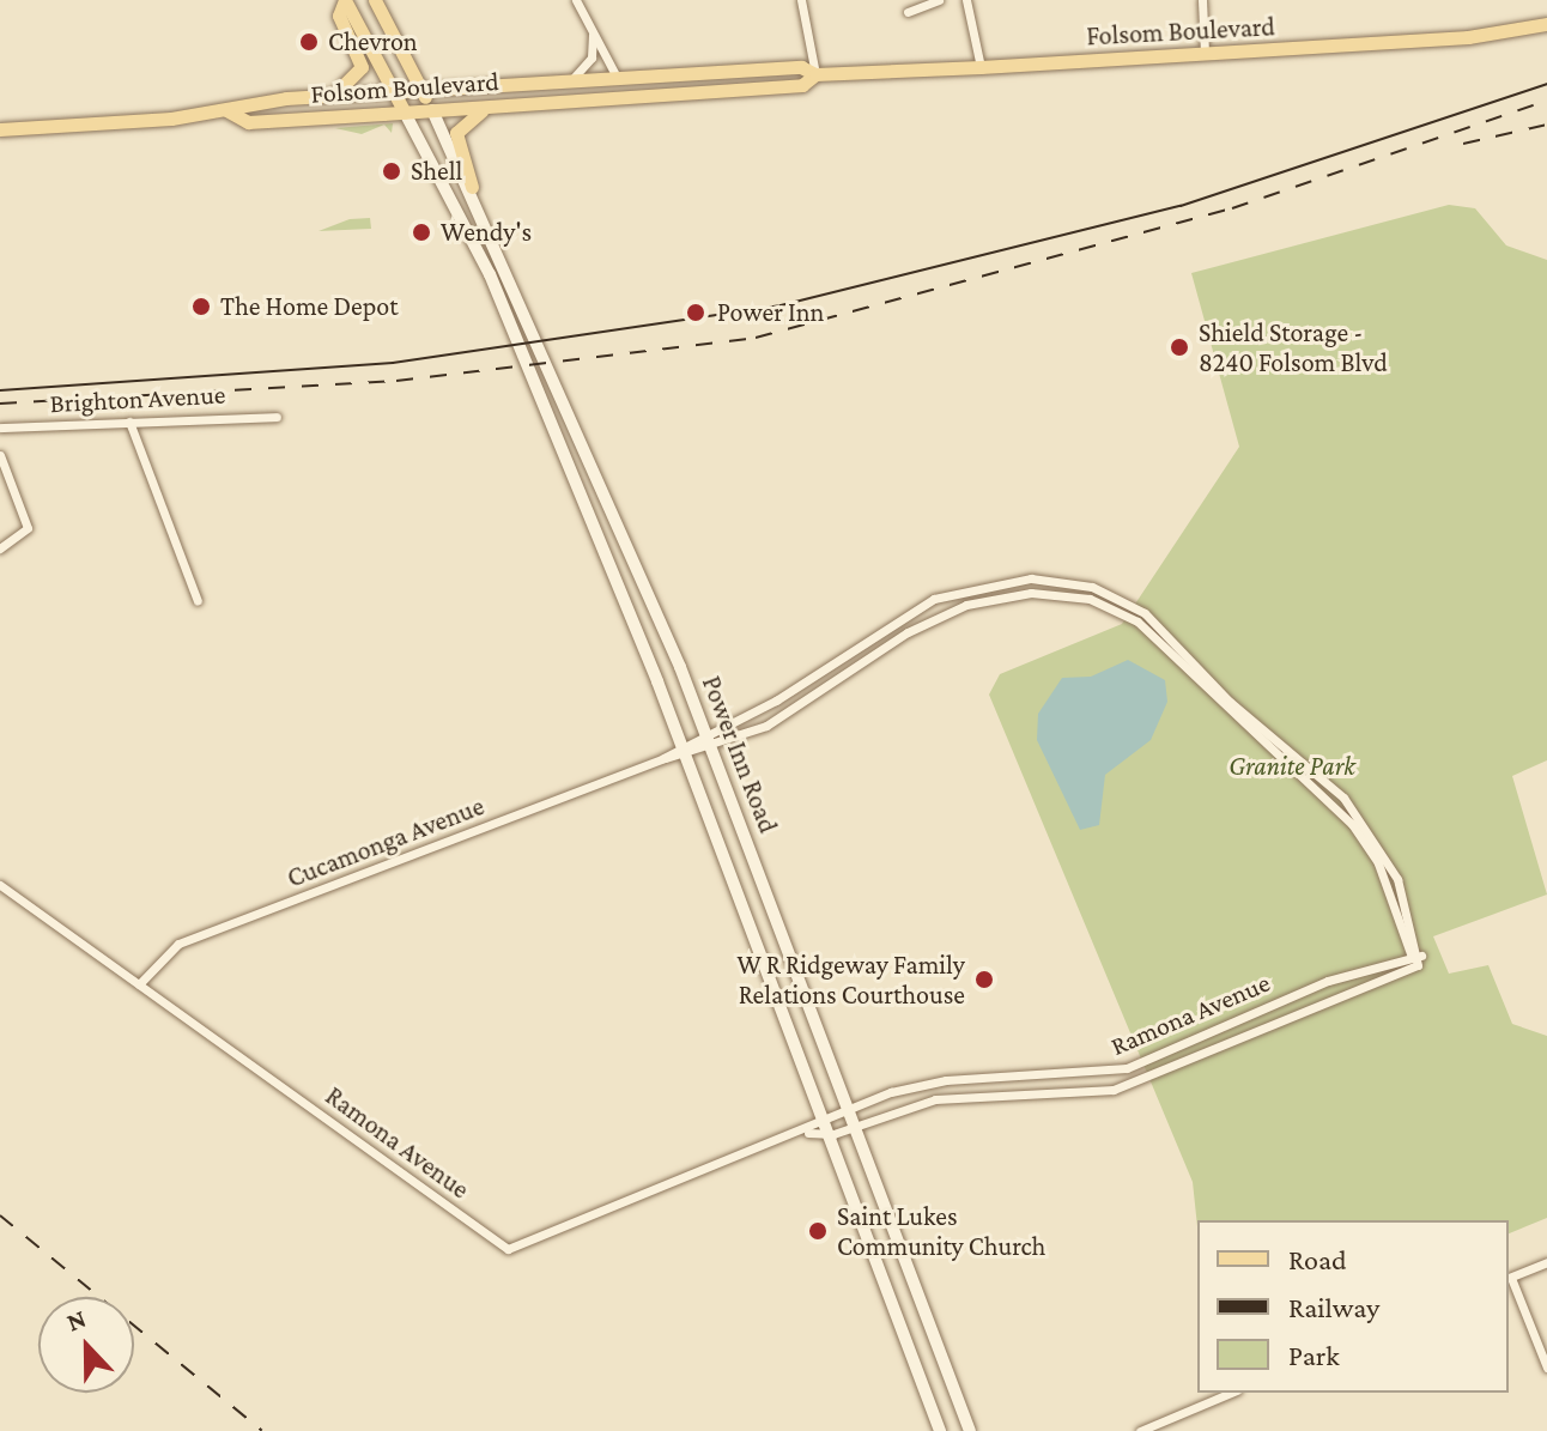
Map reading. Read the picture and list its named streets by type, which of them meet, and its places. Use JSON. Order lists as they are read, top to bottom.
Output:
{
  "streets": {
    "main road": ["Folsom Boulevard", "Power Inn Road"],
    "street": ["Brighton Avenue", "Cucamonga Avenue", "Ramona Avenue"]
  },
  "crossings": [
    ["Folsom Boulevard", "Power Inn Road"],
    ["Power Inn Road", "Cucamonga Avenue"],
    ["Power Inn Road", "Ramona Avenue"],
    ["Cucamonga Avenue", "Ramona Avenue"]
  ],
  "parks": ["Granite Park"],
  "places": [
    "Chevron",
    "Shell",
    "Wendy's",
    "The Home Depot",
    "Power Inn",
    "Shield Storage - 8240 Folsom Blvd",
    "W R Ridgeway Family Relations Courthouse",
    "Saint Lukes Community Church"
  ],
  "legend": ["Road", "Railway", "Park"],
  "north": "top"
}
